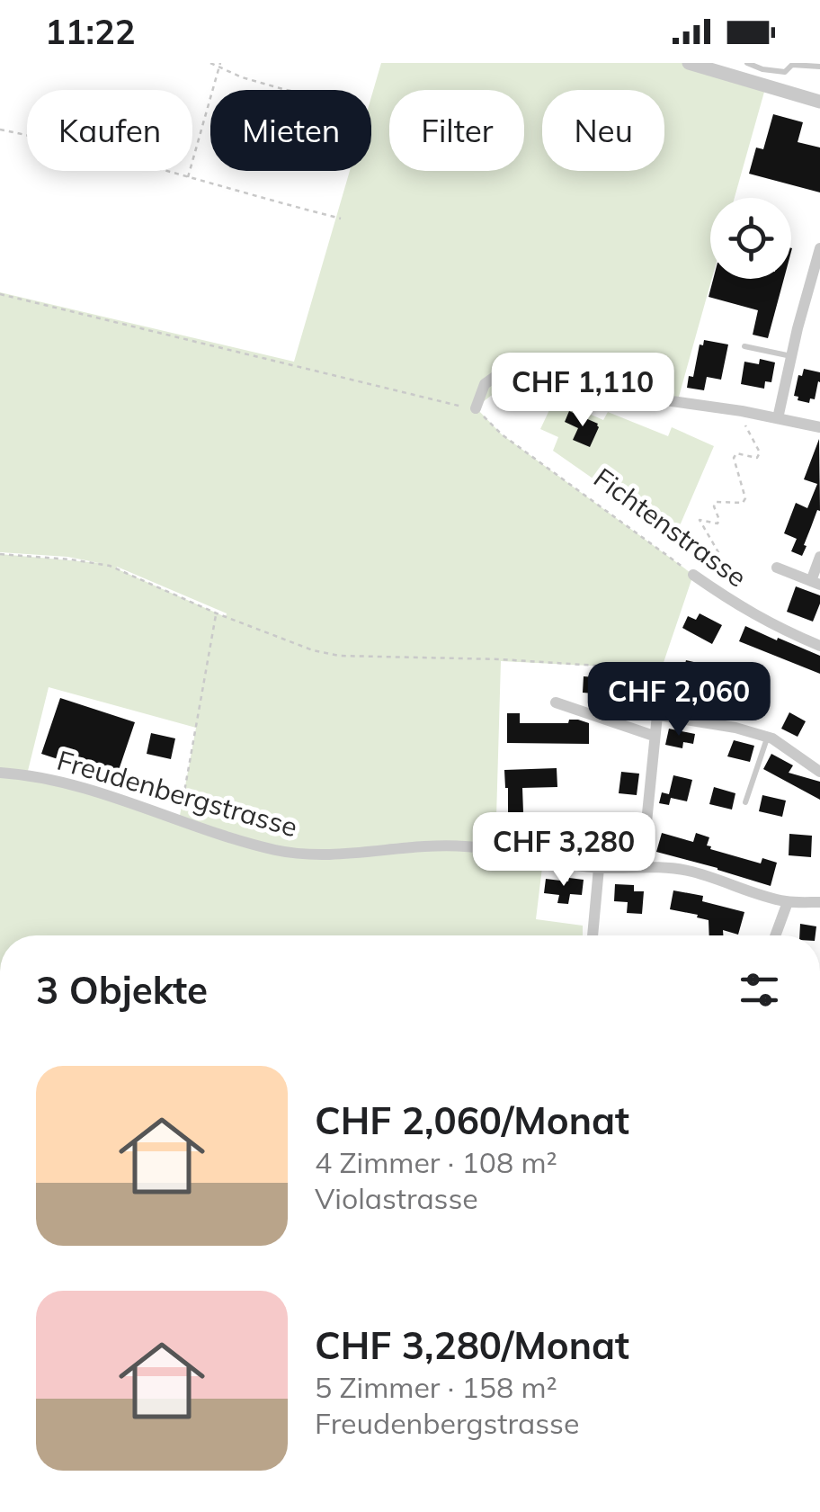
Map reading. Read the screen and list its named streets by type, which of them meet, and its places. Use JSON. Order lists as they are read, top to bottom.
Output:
{
  "streets": {
    "street": ["Fichtenstrasse", "Freudenbergstrasse"]
  },
  "page": {
    "status": "11:22",
    "chip": [
      "Kaufen",
      "Mieten",
      "Filter",
      "Neu"
    ],
    "price": ["CHF 1,110", "CHF 2,060", "CHF 3,280"],
    "heading": "3 Objekte",
    "list": [
      {
        "name": "CHF 2,060/Monat",
        "note": "4 Zimmer · 108 m² · Violastrasse"
      },
      {
        "name": "CHF 3,280/Monat",
        "note": "5 Zimmer · 158 m² · Freudenbergstrasse"
      }
    ]
  }
}
